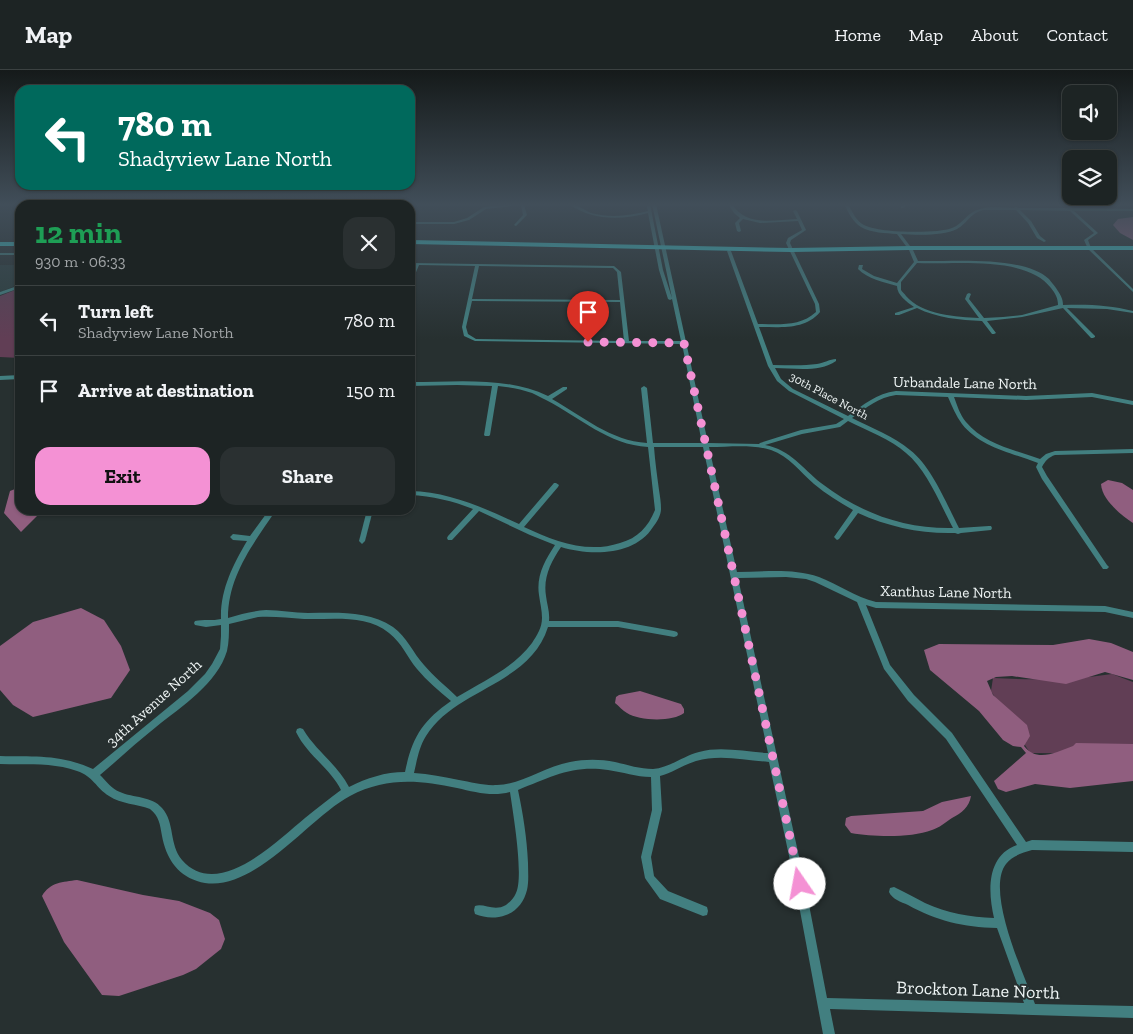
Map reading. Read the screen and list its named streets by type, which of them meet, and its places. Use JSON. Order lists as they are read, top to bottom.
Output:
{
  "streets": {
    "street": [
      "Urbandale Lane North",
      "30th Place North",
      "Xanthus Lane North",
      "34th Avenue North",
      "Brockton Lane North"
    ]
  },
  "crossings": [
    ["Urbandale Lane North", "30th Place North"]
  ],
  "page": {
    "header": "Map",
    "nav": [
      "Home",
      "Map",
      "About",
      "Contact"
    ],
    "turn": ["780 m", "Shadyview Lane North"],
    "heading": ["12 min", "930 m · 06:33"],
    "list": [
      {
        "name": "Turn left",
        "note": "Shadyview Lane North",
        "value": "780 m"
      },
      {
        "name": "Arrive at destination",
        "value": "150 m"
      }
    ],
    "buttons": ["Exit", "Share"]
  }
}
